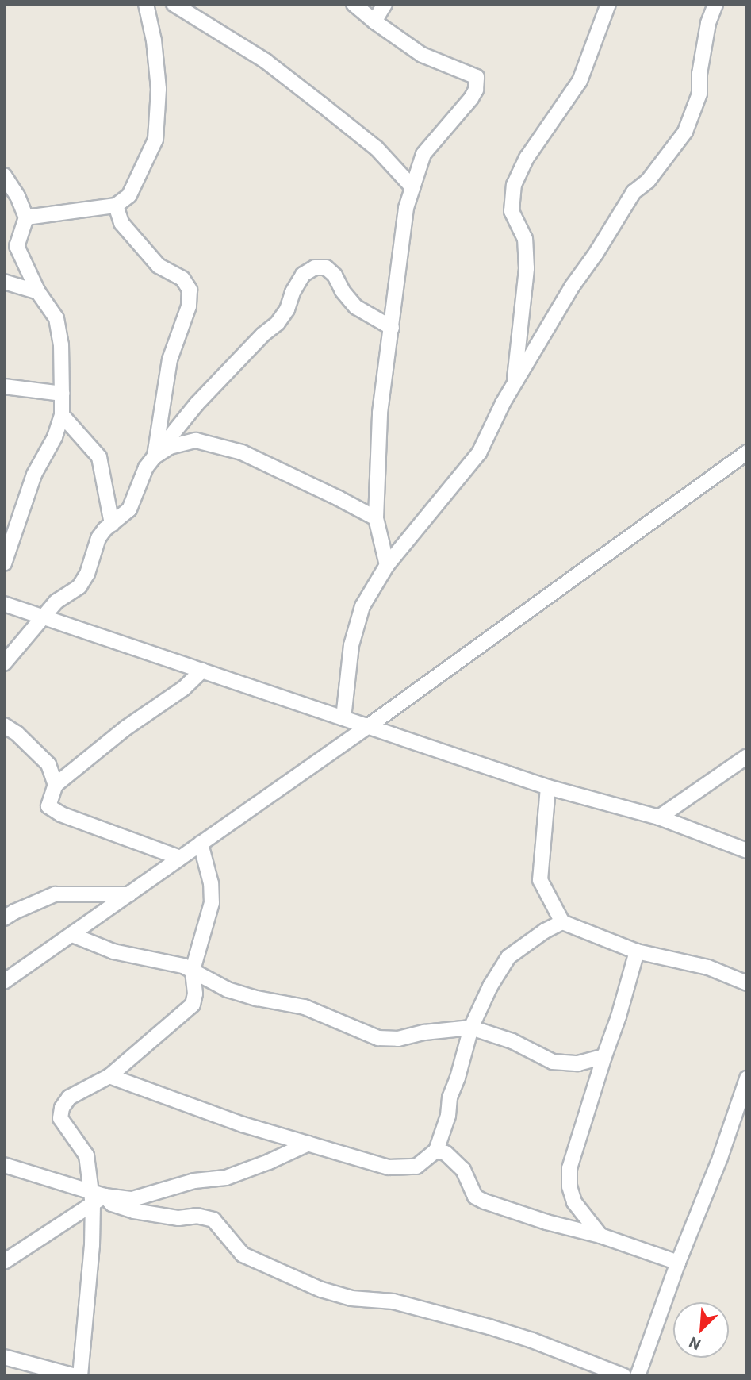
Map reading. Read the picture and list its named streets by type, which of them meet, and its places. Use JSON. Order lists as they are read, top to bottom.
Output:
{
  "north": "bottom left"
}
